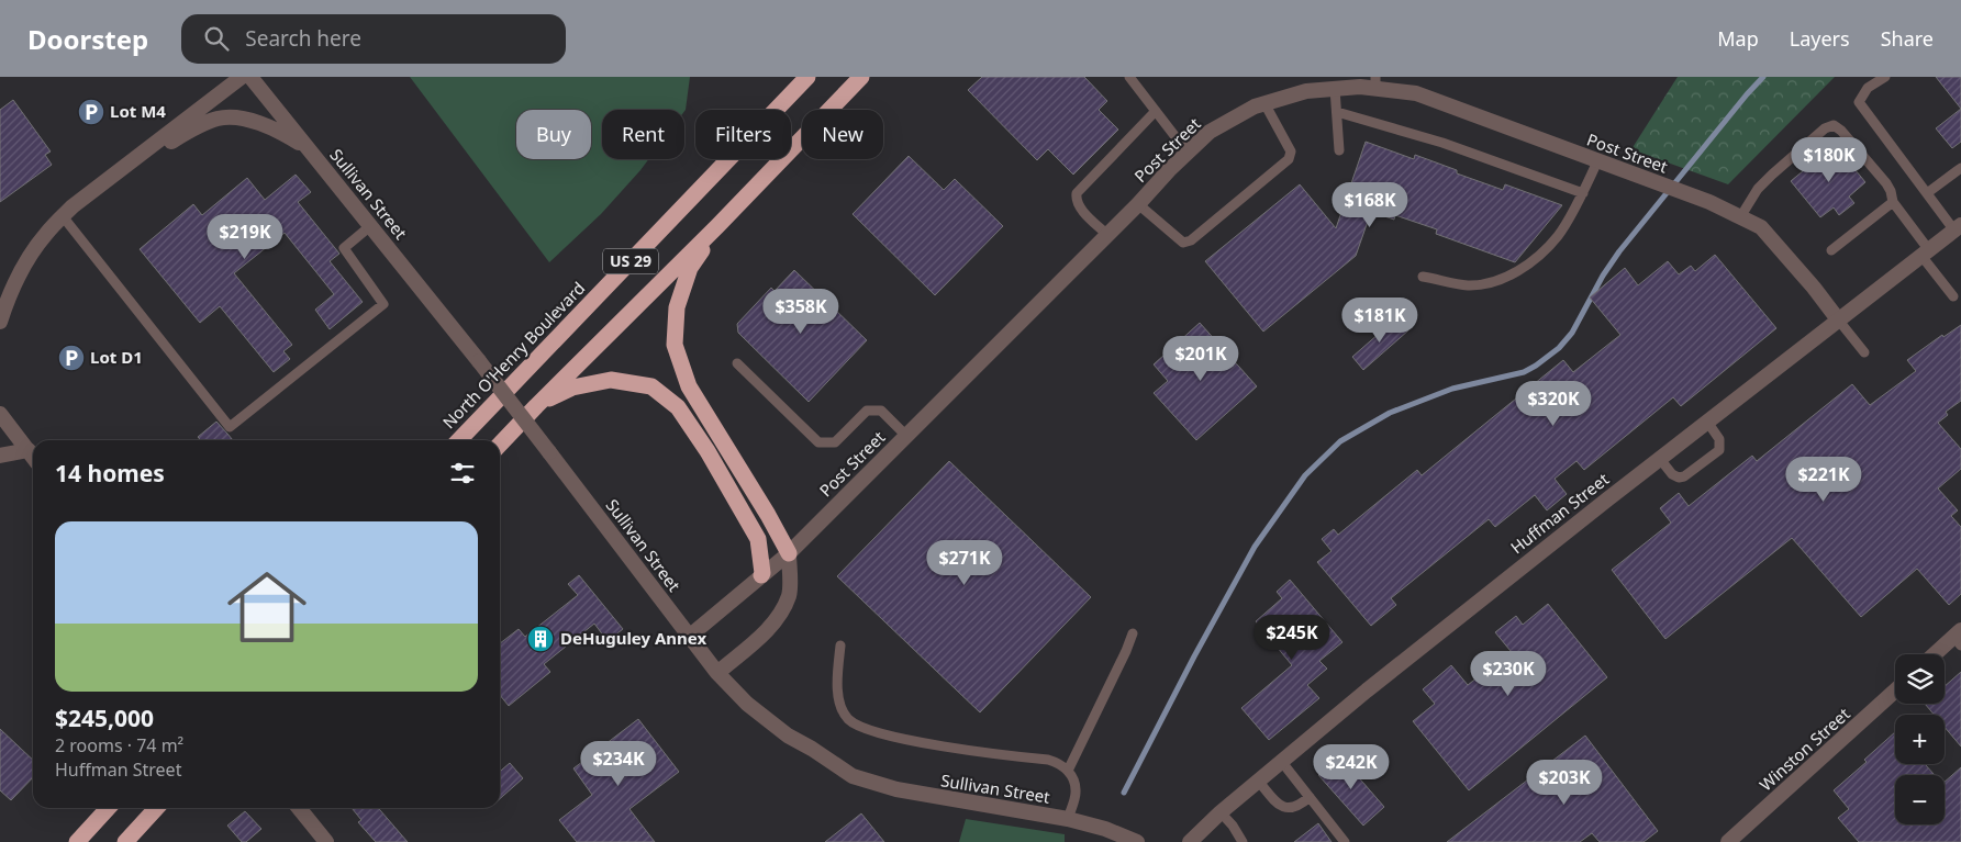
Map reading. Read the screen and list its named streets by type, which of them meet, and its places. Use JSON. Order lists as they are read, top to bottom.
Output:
{
  "streets": {
    "highway": ["US 29", "North O'Henry Boulevard"],
    "street": [
      "Post Street",
      "Sullivan Street",
      "Huffman Street",
      "Winston Street"
    ]
  },
  "crossings": [
    ["Post Street", "Sullivan Street"],
    ["Post Street", "Huffman Street"]
  ],
  "places": {
    "parking": ["Lot M4", "Lot D1"],
    "building": ["DeHuguley Annex"]
  },
  "page": {
    "header": "Doorstep",
    "search": "Search here",
    "nav": ["Map", "Layers", "Share"],
    "chip": [
      "Buy",
      "Rent",
      "Filters",
      "New"
    ],
    "price": [
      "$180K",
      "$168K",
      "$219K",
      "$358K",
      "$181K",
      "$201K",
      "$320K",
      "$221K",
      "$271K",
      "$245K",
      "$230K",
      "$234K",
      "$242K",
      "$203K"
    ],
    "heading": "14 homes",
    "list": [
      {
        "name": "$245,000",
        "note": "2 rooms · 74 m² · Huffman Street"
      }
    ],
    "map_buttons": ["+", "−"]
  }
}
